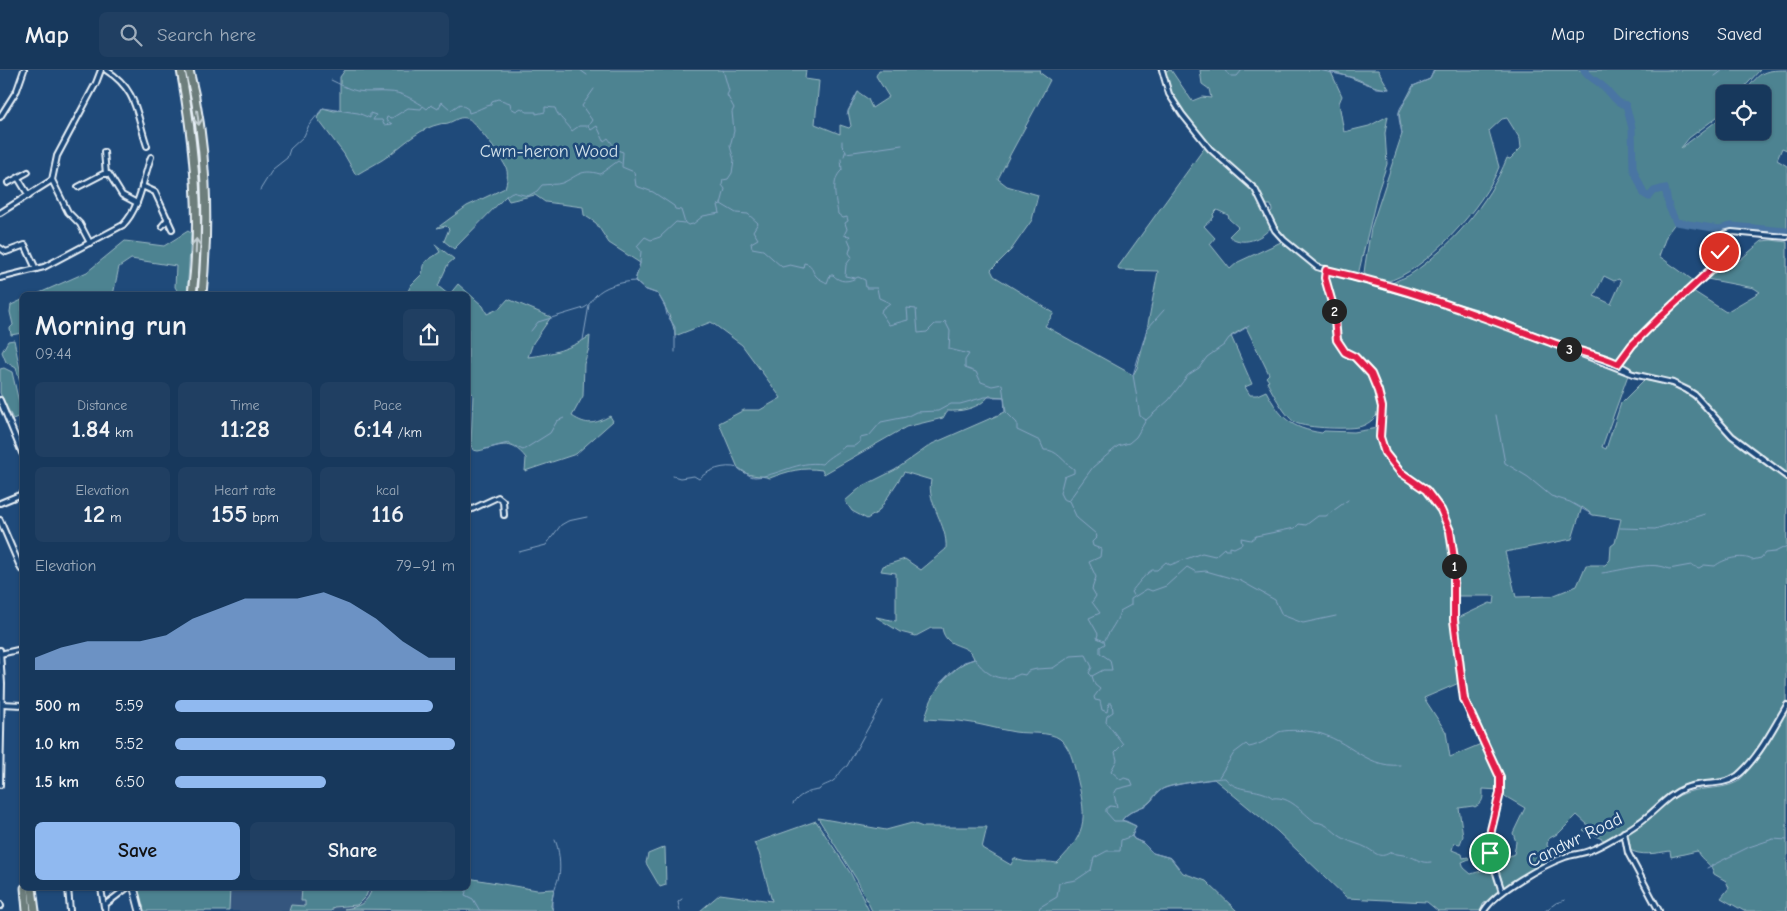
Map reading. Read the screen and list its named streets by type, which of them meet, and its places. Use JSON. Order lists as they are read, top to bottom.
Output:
{
  "streets": {
    "street": ["Candwr Road"]
  },
  "parks": ["Cwm-heron Wood"],
  "page": {
    "header": "Map",
    "search": "Search here",
    "nav": ["Map", "Directions", "Saved"],
    "heading": ["Morning run", "09:44"],
    "pins": ["2", "3", "1"],
    "stats": [
      ["Distance", "1.84 km"],
      ["Time", "11:28"],
      ["Pace", "6:14 /km"],
      ["Elevation", "12 m"],
      ["Heart rate", "155 bpm"],
      ["kcal", "116"]
    ],
    "chart": ["Elevation", "79–91 m"],
    "list": [
      {
        "name": "500 m",
        "note": "5:59"
      },
      {
        "name": "1.0 km",
        "note": "5:52"
      },
      {
        "name": "1.5 km",
        "note": "6:50"
      }
    ],
    "buttons": ["Save", "Share"]
  }
}
